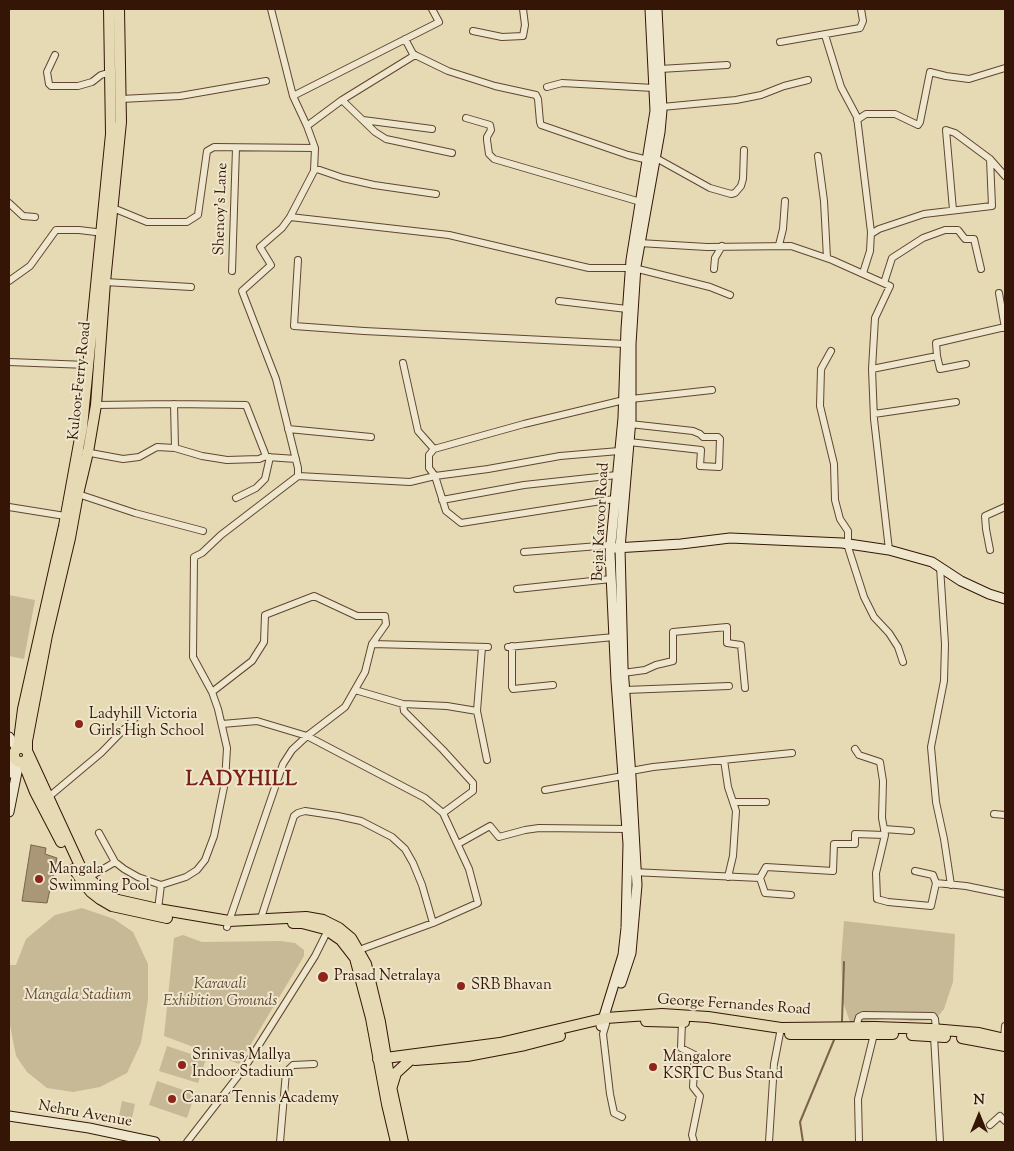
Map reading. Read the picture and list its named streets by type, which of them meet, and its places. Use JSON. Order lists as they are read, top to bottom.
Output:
{
  "streets": {
    "main road": [
      "Kuloor Ferry Road",
      "Bejai Kavoor Road",
      "George Fernandes Road",
      "Nehru Avenue"
    ],
    "street": ["Shenoy's Lane"]
  },
  "crossings": [
    ["Bejai Kavoor Road", "George Fernandes Road"]
  ],
  "districts": ["LADYHILL"],
  "parks": ["Karavali Exhibition Grounds", "Mangala Stadium"],
  "places": [
    "Ladyhill Victoria Girls High School",
    "Mangala Swimming Pool",
    "Prasad Netralaya",
    "SRB Bhavan",
    "Srinivas Mallya Indoor Stadium",
    "Mangalore KSRTC Bus Stand",
    "Canara Tennis Academy"
  ],
  "north": "top"
}
